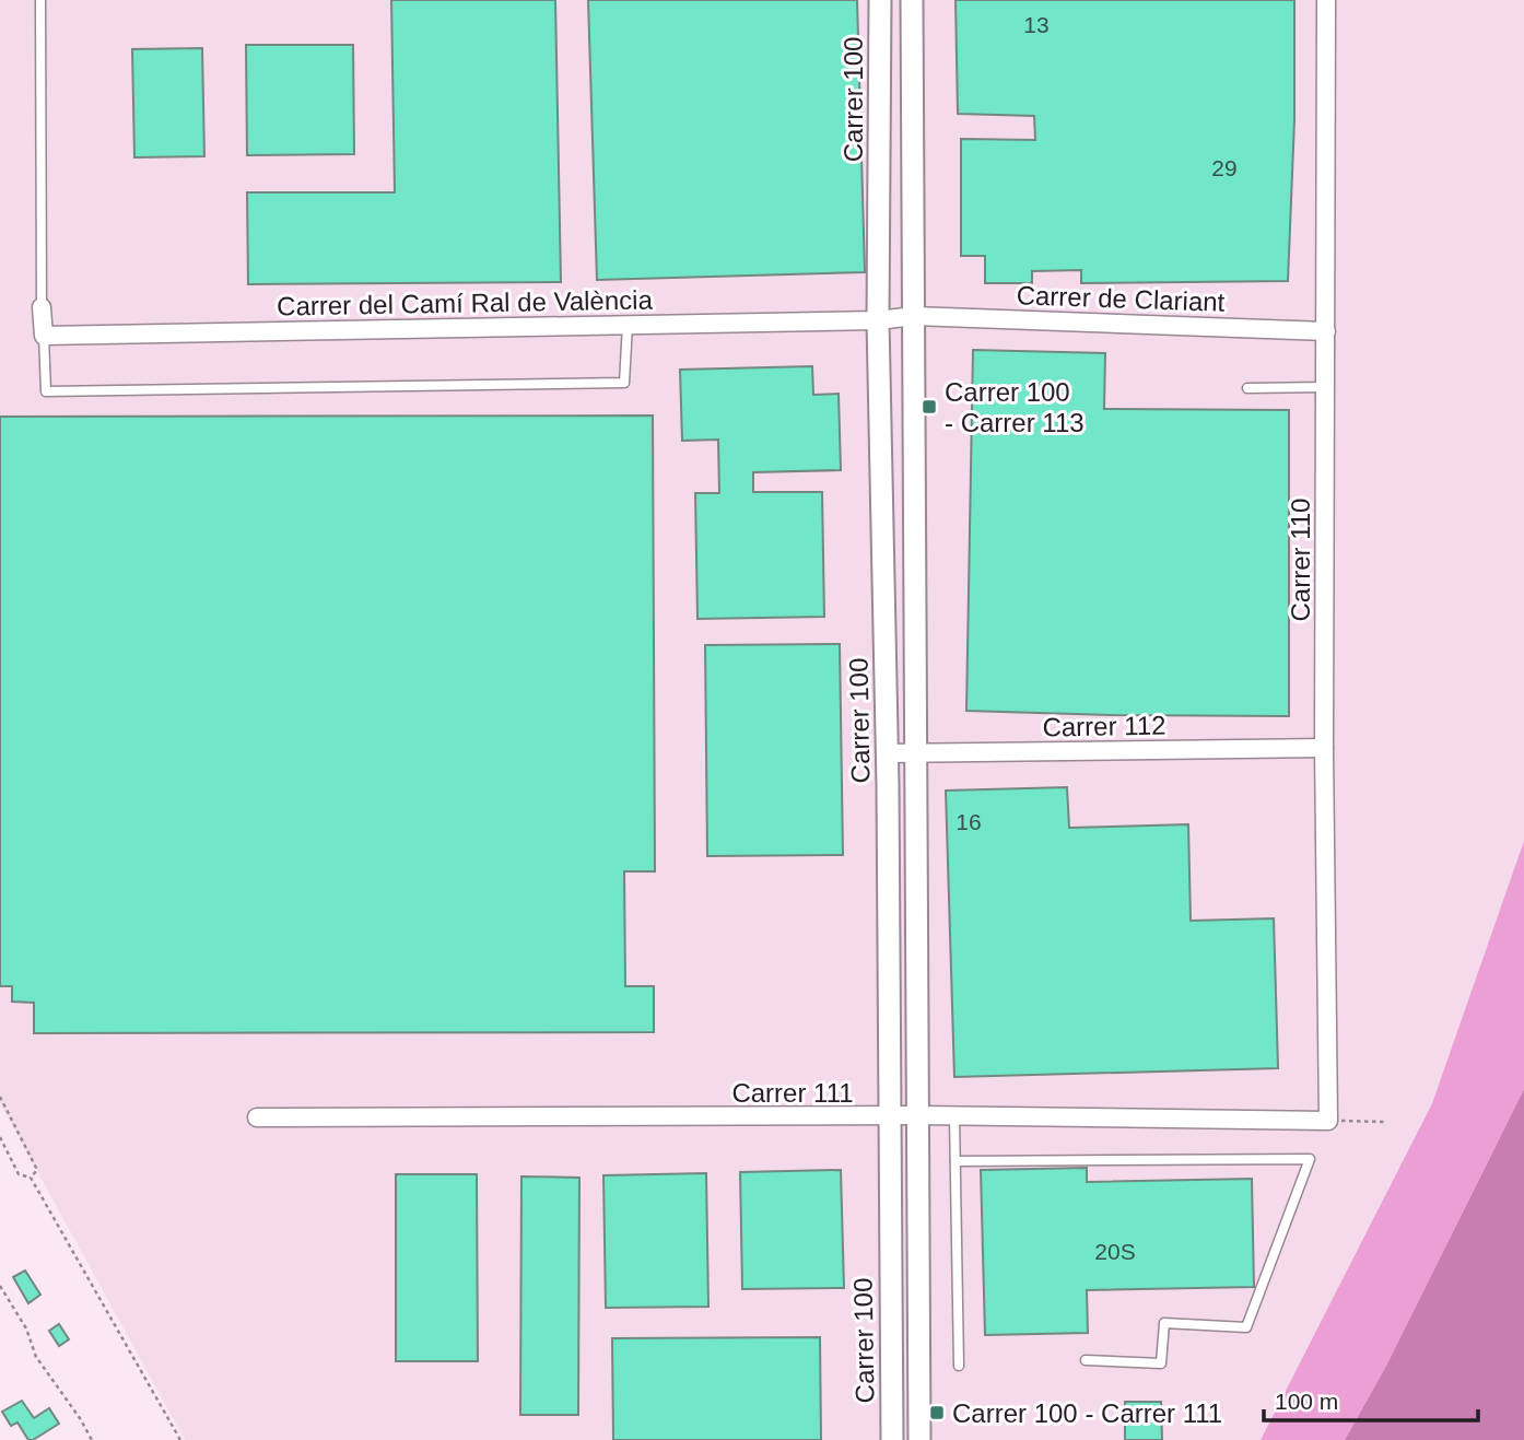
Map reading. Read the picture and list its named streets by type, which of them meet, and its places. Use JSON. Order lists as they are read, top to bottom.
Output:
{
  "streets": {
    "street": [
      "Carrer 100",
      "Carrer de Clariant",
      "Carrer del Camí Ral de València",
      "Carrer 110",
      "Carrer 112",
      "Carrer 111"
    ]
  },
  "crossings": [
    ["Carrer 100", "Carrer de Clariant"],
    ["Carrer 100", "Carrer del Camí Ral de València"],
    ["Carrer 100", "Carrer 112"],
    ["Carrer 100", "Carrer 111"],
    ["Carrer de Clariant", "Carrer del Camí Ral de València"],
    ["Carrer de Clariant", "Carrer 110"],
    ["Carrer 110", "Carrer 112"],
    ["Carrer 110", "Carrer 111"]
  ],
  "places": {
    "transit": ["Carrer 100 - Carrer 113", "Carrer 100 - Carrer 111"]
  },
  "house_numbers": [
    "13",
    "29",
    "16",
    "20S"
  ],
  "scale_bar": "100 m"
}
